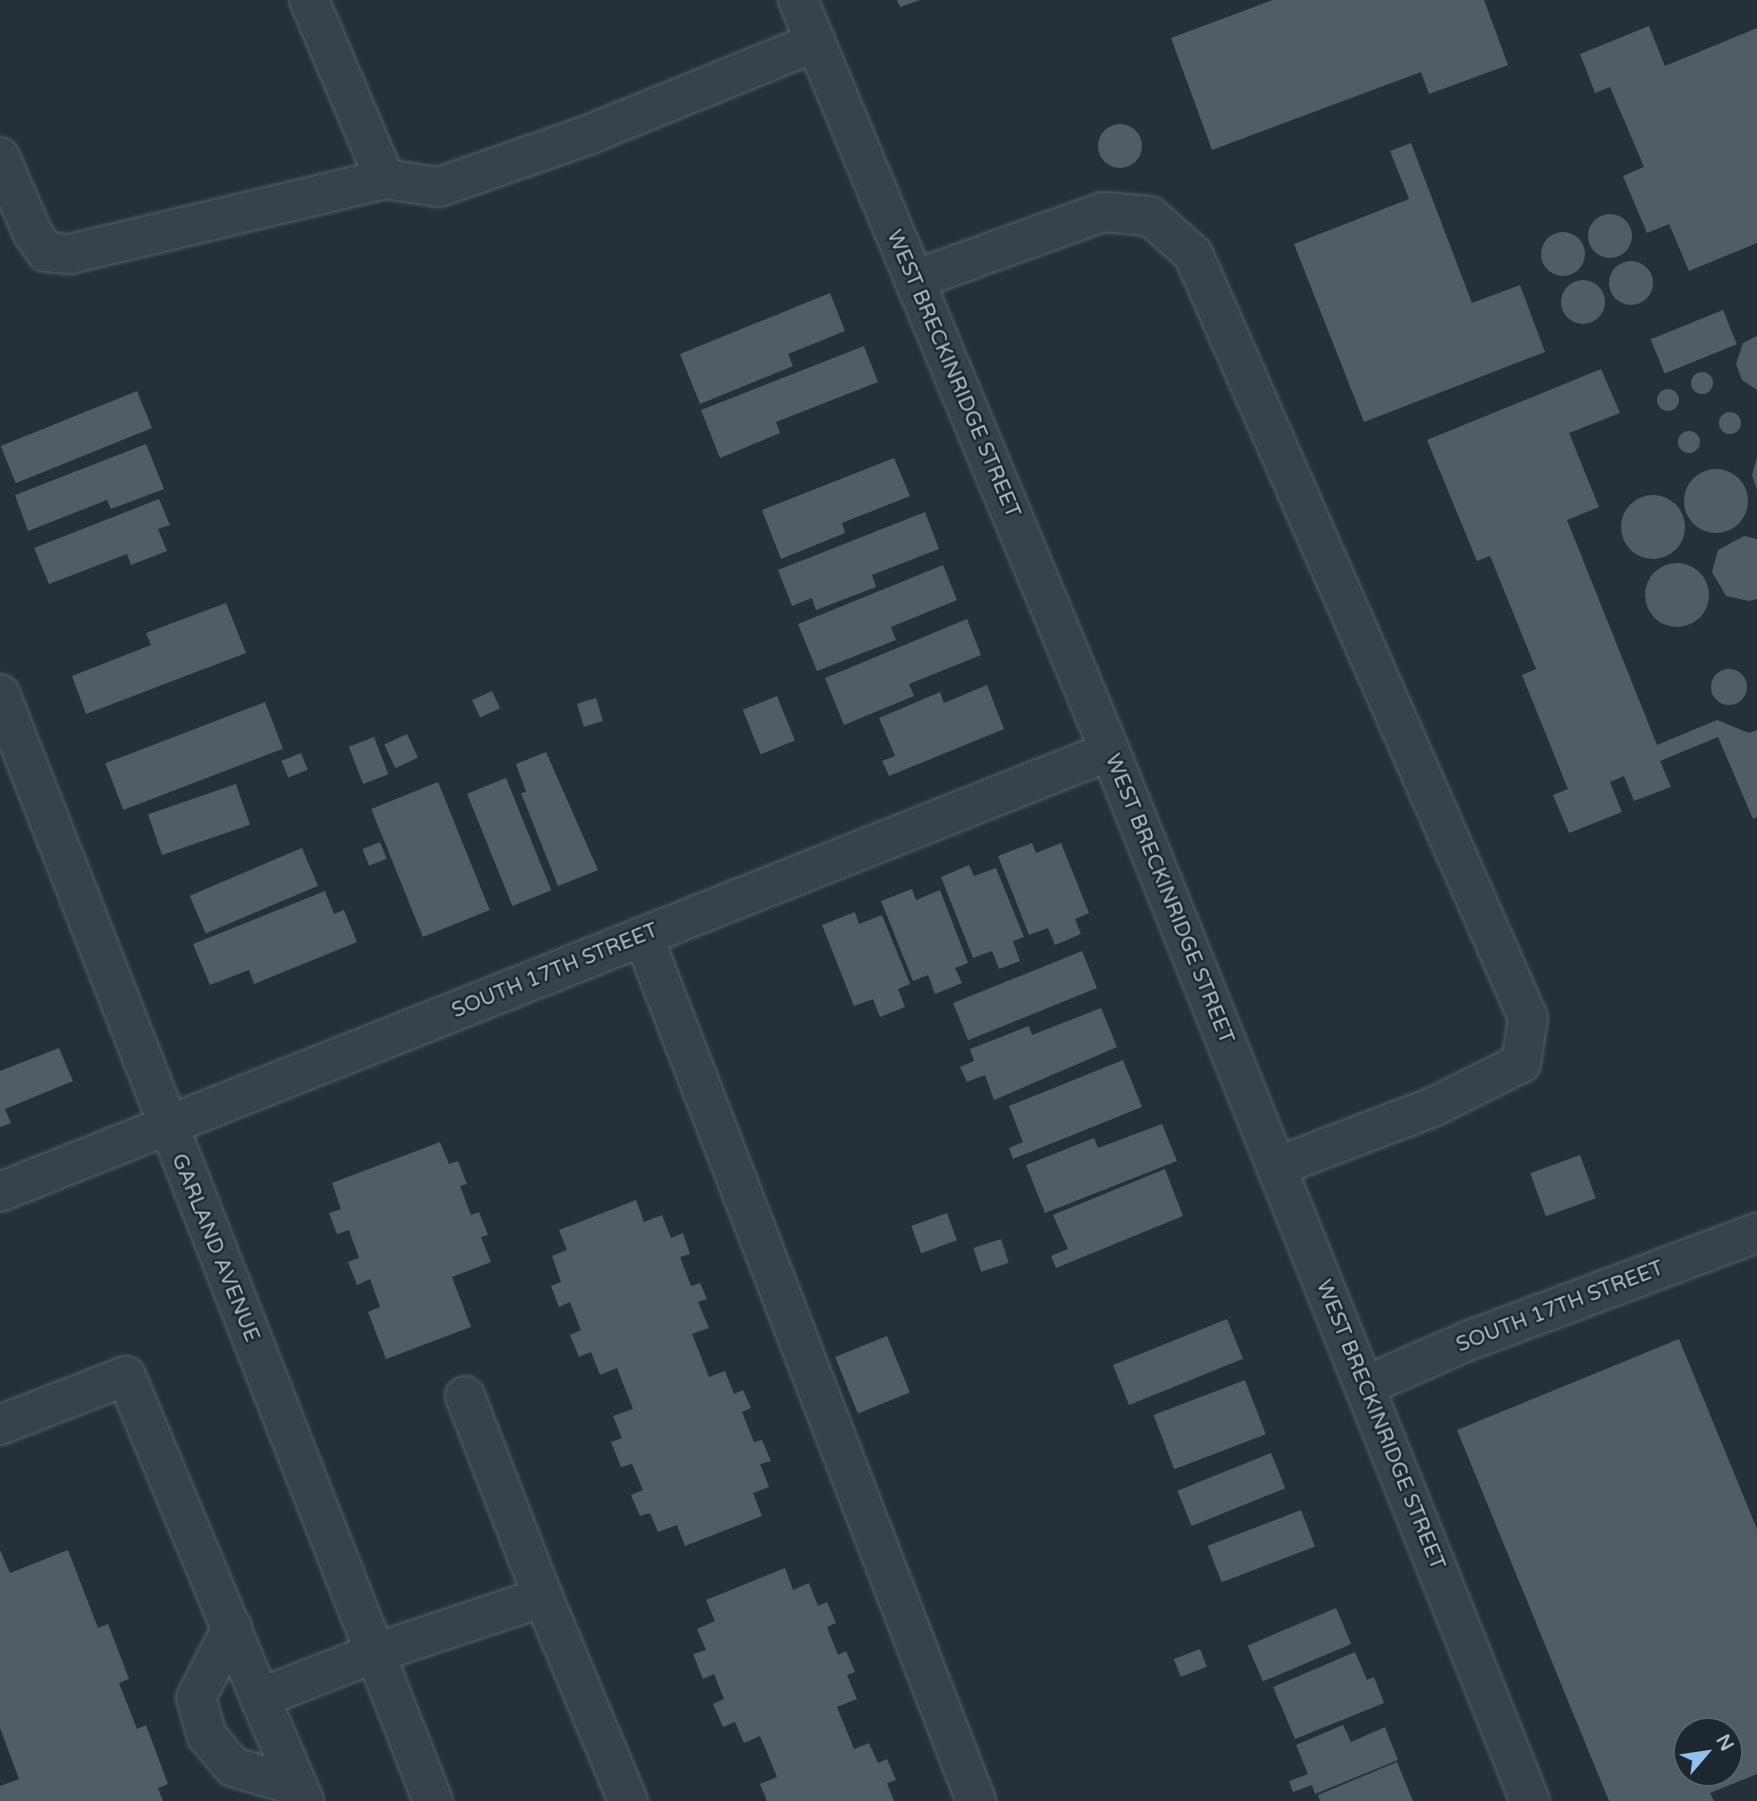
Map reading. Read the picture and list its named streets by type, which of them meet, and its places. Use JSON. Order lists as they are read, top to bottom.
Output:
{
  "streets": {
    "street": ["WEST BRECKINRIDGE STREET", "SOUTH 17TH STREET", "GARLAND AVENUE"]
  },
  "crossings": [
    ["WEST BRECKINRIDGE STREET", "SOUTH 17TH STREET"],
    ["SOUTH 17TH STREET", "GARLAND AVENUE"]
  ],
  "north": "top right"
}
